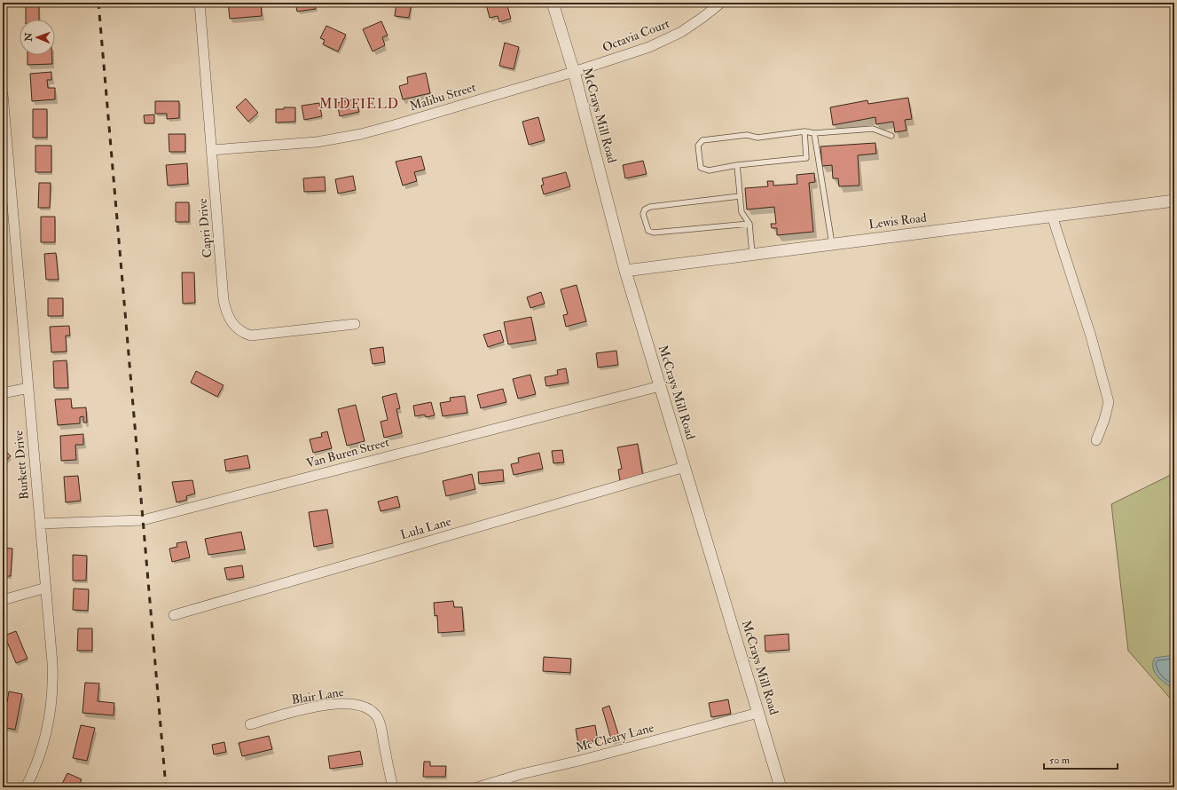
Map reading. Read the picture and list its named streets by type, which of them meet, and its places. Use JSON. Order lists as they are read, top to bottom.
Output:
{
  "streets": {
    "street": [
      "Octavia Court",
      "Malibu Street",
      "McCrays Mill Road",
      "Lewis Road",
      "Capri Drive",
      "Van Buren Street",
      "Burkett Drive",
      "Lula Lane",
      "Blair Lane",
      "Mc Cleary Lane"
    ]
  },
  "crossings": [
    ["Octavia Court", "Malibu Street"],
    ["Octavia Court", "McCrays Mill Road"],
    ["Malibu Street", "McCrays Mill Road"],
    ["Malibu Street", "Capri Drive"],
    ["McCrays Mill Road", "Lewis Road"],
    ["McCrays Mill Road", "Van Buren Street"],
    ["McCrays Mill Road", "Lula Lane"],
    ["McCrays Mill Road", "Mc Cleary Lane"],
    ["Van Buren Street", "Burkett Drive"]
  ],
  "districts": ["MIDFIELD"],
  "scale_bar": "50 m",
  "north": "left"
}
